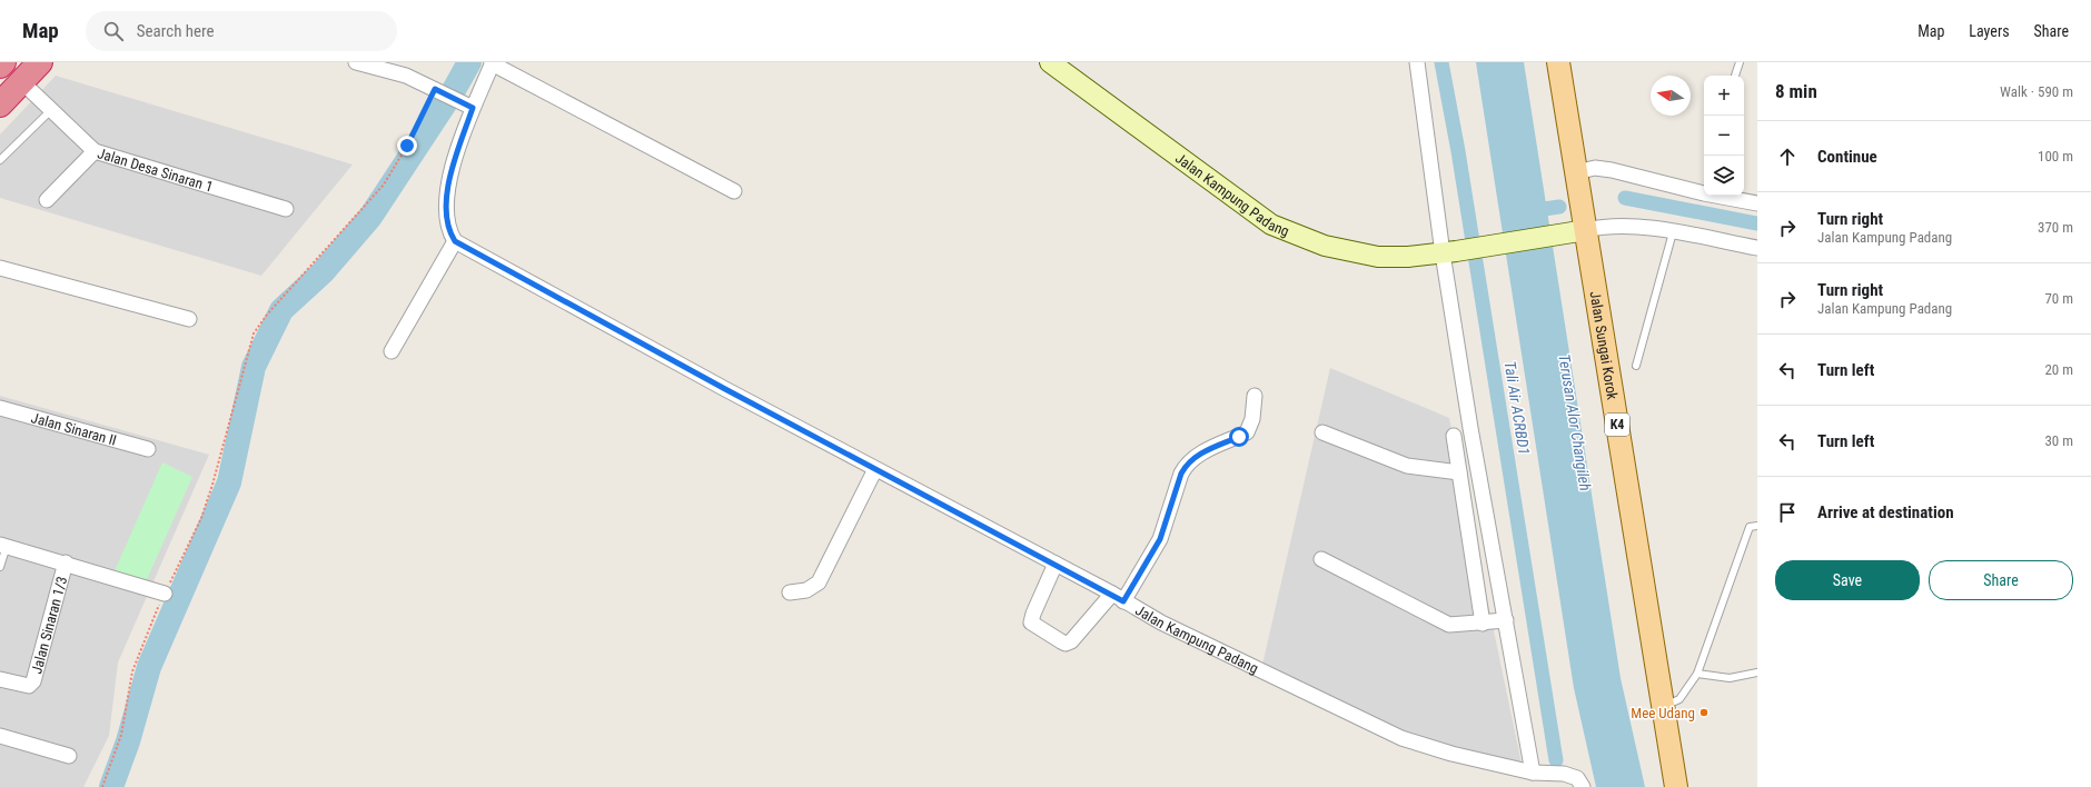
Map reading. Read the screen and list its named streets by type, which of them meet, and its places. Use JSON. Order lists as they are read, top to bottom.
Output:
{
  "streets": {
    "main road": ["Jalan Sungai Korok", "K4"],
    "street": [
      "Jalan Desa Sinaran 1",
      "Jalan Kampung Padang",
      "Jalan Sinaran II",
      "Jalan Sinaran 1/3"
    ]
  },
  "crossings": [
    ["Jalan Kampung Padang", "Jalan Sungai Korok"]
  ],
  "water": ["Tali Air ACRBD1", "Terusan Alor Changileh"],
  "places": ["Mee Udang"],
  "north": "left",
  "page": {
    "header": "Map",
    "search": "Search here",
    "nav": ["Map", "Layers", "Share"],
    "heading": ["8 min", "Walk · 590 m"],
    "map_buttons": ["+", "−"],
    "list": [
      ["Continue", "100 m"],
      ["Turn right", "Jalan Kampung Padang", "370 m"],
      ["Turn right", "Jalan Kampung Padang", "70 m"],
      ["Turn left", "20 m"],
      ["Turn left", "30 m"],
      "Arrive at destination"
    ],
    "buttons": ["Save", "Share"]
  }
}
